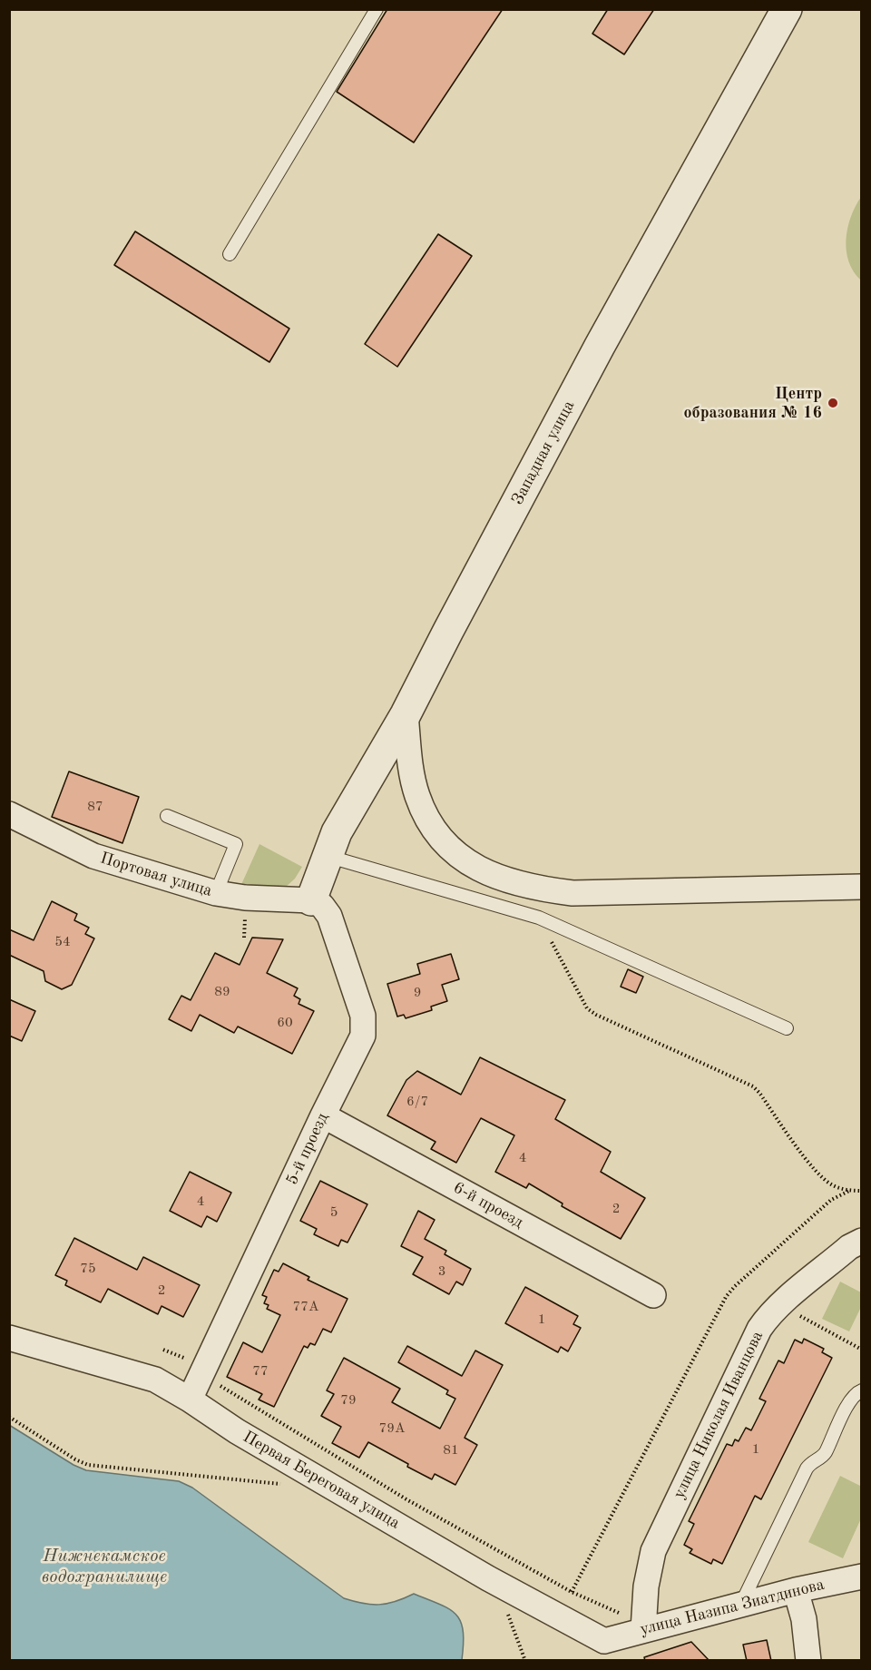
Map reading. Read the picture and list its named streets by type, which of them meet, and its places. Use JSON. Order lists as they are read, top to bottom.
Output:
{
  "streets": {
    "street": [
      "Западная улица",
      "Портовая улица",
      "5-й проезд",
      "6-й проезд",
      "улица Николая Иванцова",
      "Первая Береговая улица",
      "улица Назипа Зиатдинова"
    ]
  },
  "crossings": [
    ["Западная улица", "Портовая улица"],
    ["Западная улица", "5-й проезд"],
    ["Портовая улица", "5-й проезд"],
    ["5-й проезд", "6-й проезд"],
    ["5-й проезд", "Первая Береговая улица"],
    ["улица Николая Иванцова", "улица Назипа Зиатдинова"],
    ["Первая Береговая улица", "улица Назипа Зиатдинова"]
  ],
  "water": ["Нижнекамское водохранилище"],
  "places": ["Центр образования № 16"],
  "house_numbers": [
    "87",
    "54",
    "89",
    "9",
    "60",
    "6/7",
    "4",
    "4",
    "2",
    "5",
    "75",
    "3",
    "2",
    "77А",
    "1",
    "77",
    "79",
    "79А",
    "1",
    "81"
  ]
}
